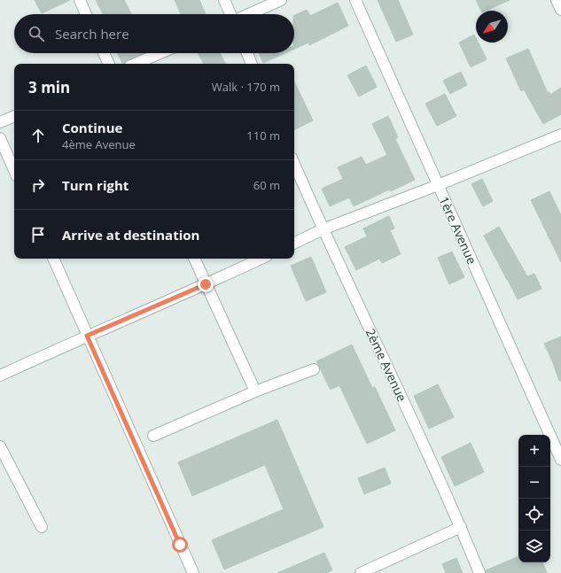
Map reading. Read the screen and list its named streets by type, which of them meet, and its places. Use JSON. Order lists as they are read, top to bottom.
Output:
{
  "streets": {
    "street": ["1ère Avenue", "2ème Avenue"]
  },
  "north": "bottom left",
  "page": {
    "search": "Search here",
    "heading": ["3 min", "Walk · 170 m"],
    "list": [
      ["Continue", "4ème Avenue", "110 m"],
      ["Turn right", "60 m"],
      "Arrive at destination"
    ],
    "map_buttons": ["+", "−"]
  }
}
